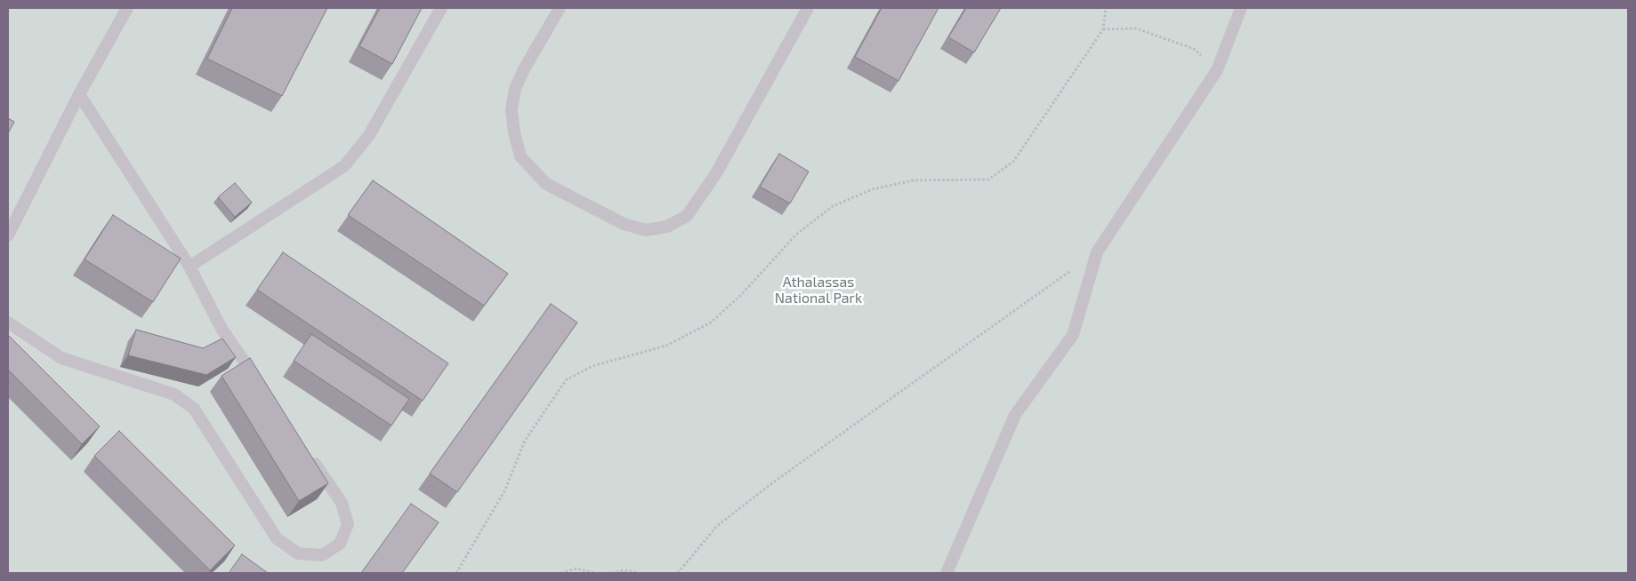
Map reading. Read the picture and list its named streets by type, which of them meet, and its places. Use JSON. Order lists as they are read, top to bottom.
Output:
{
  "parks": ["Athalassas National Park"]
}
